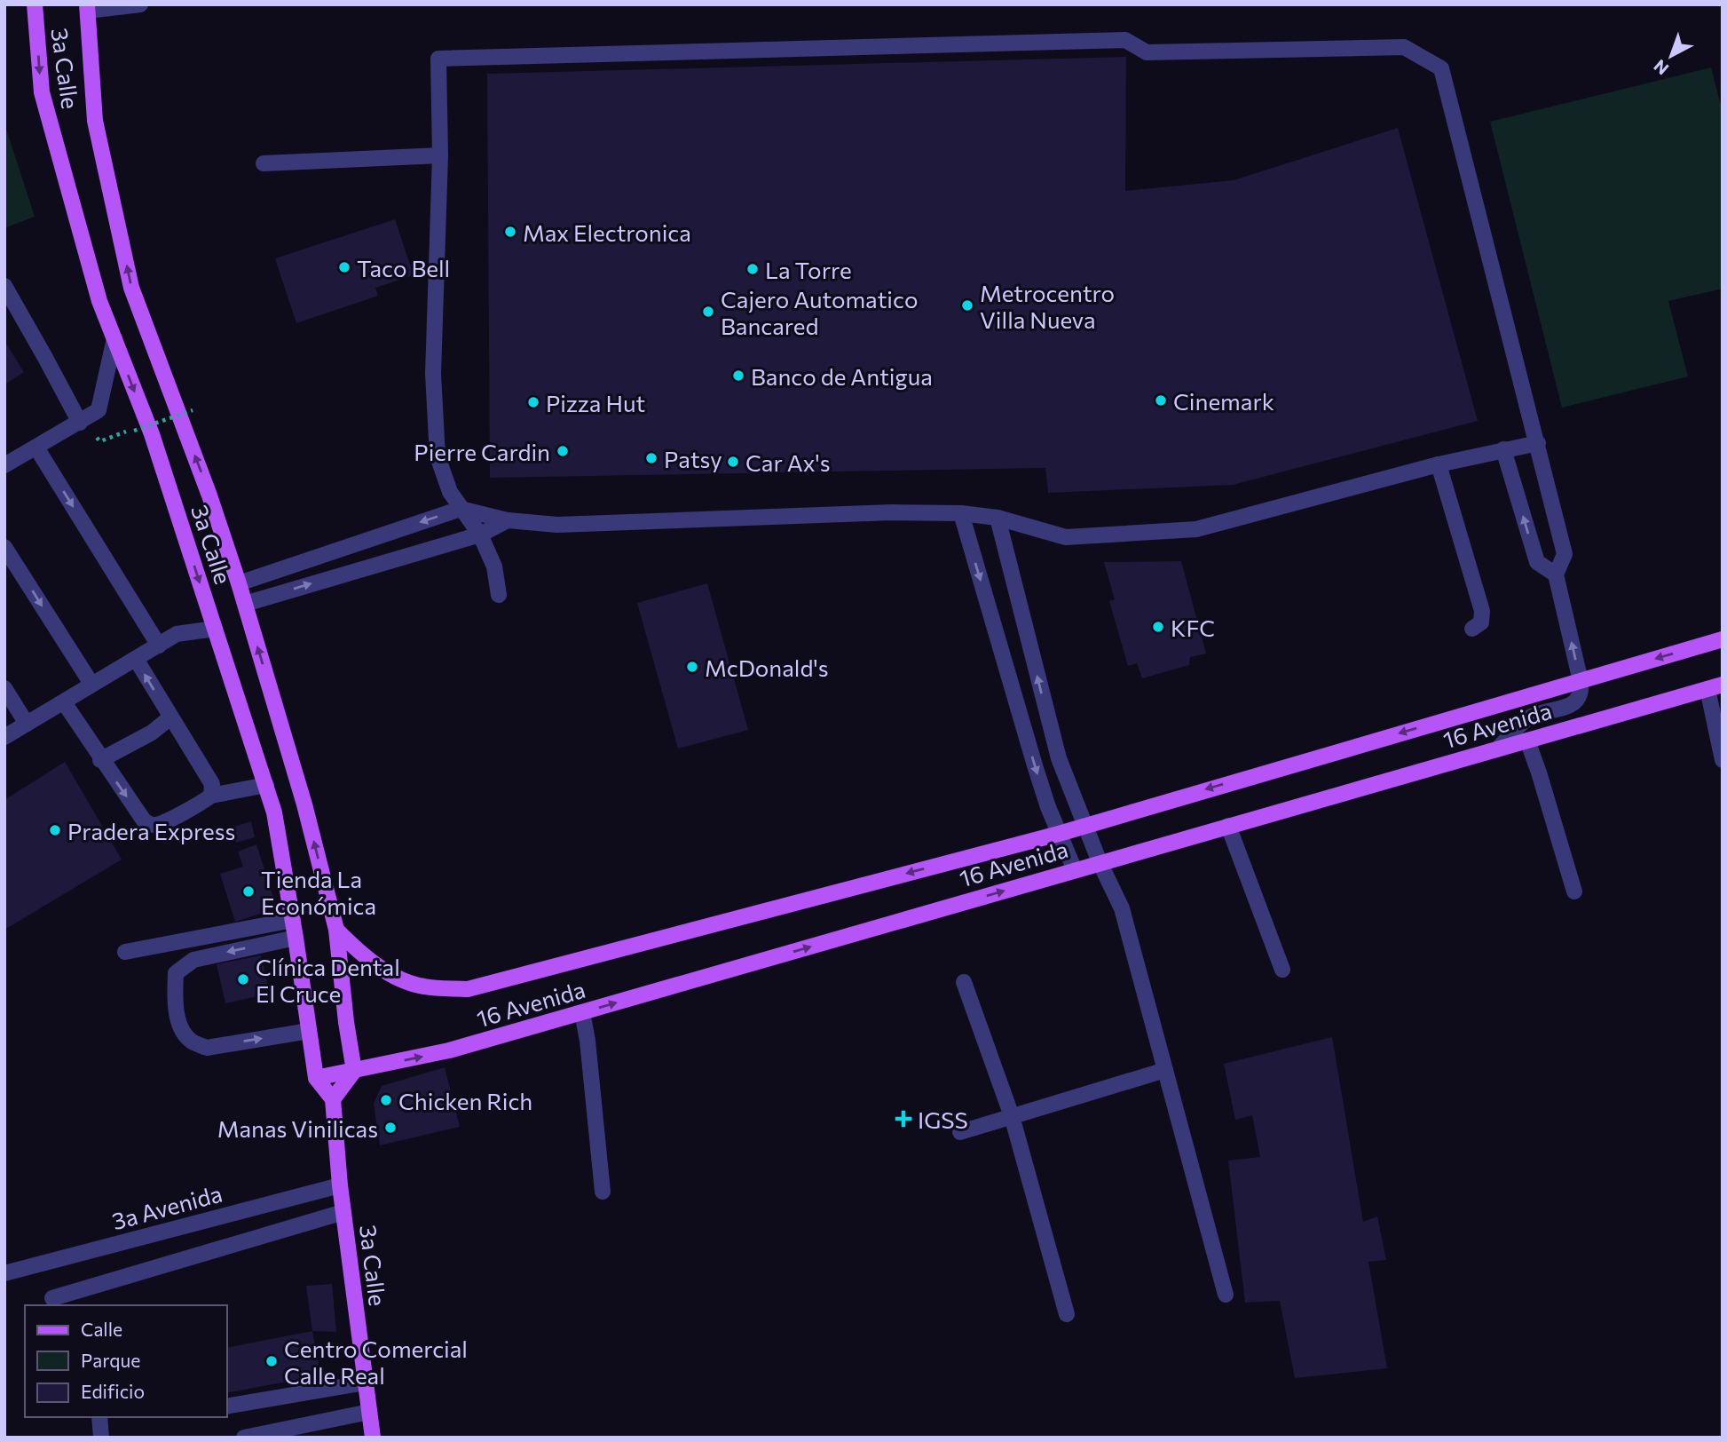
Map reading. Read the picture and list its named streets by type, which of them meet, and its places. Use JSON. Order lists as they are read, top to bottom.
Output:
{
  "streets": {
    "main road": ["3a Calle", "16 Avenida"],
    "street": ["3a Avenida"]
  },
  "crossings": [
    ["3a Calle", "16 Avenida"],
    ["3a Calle", "3a Avenida"]
  ],
  "places": {
    "other": [
      "Max Electronica",
      "Taco Bell",
      "La Torre",
      "Metrocentro Villa Nueva",
      "Cajero Automatico Bancared",
      "Banco de Antigua",
      "Cinemark",
      "Pizza Hut",
      "Pierre Cardin",
      "Patsy",
      "Car Ax's",
      "KFC",
      "McDonald's",
      "Pradera Express",
      "Tienda La Económica",
      "Clínica Dental El Cruce",
      "Chicken Rich",
      "Manas Vinilicas",
      "Centro Comercial Calle Real"
    ],
    "health": ["IGSS"]
  },
  "legend": ["Calle", "Parque", "Edificio"],
  "north": "bottom left"
}
